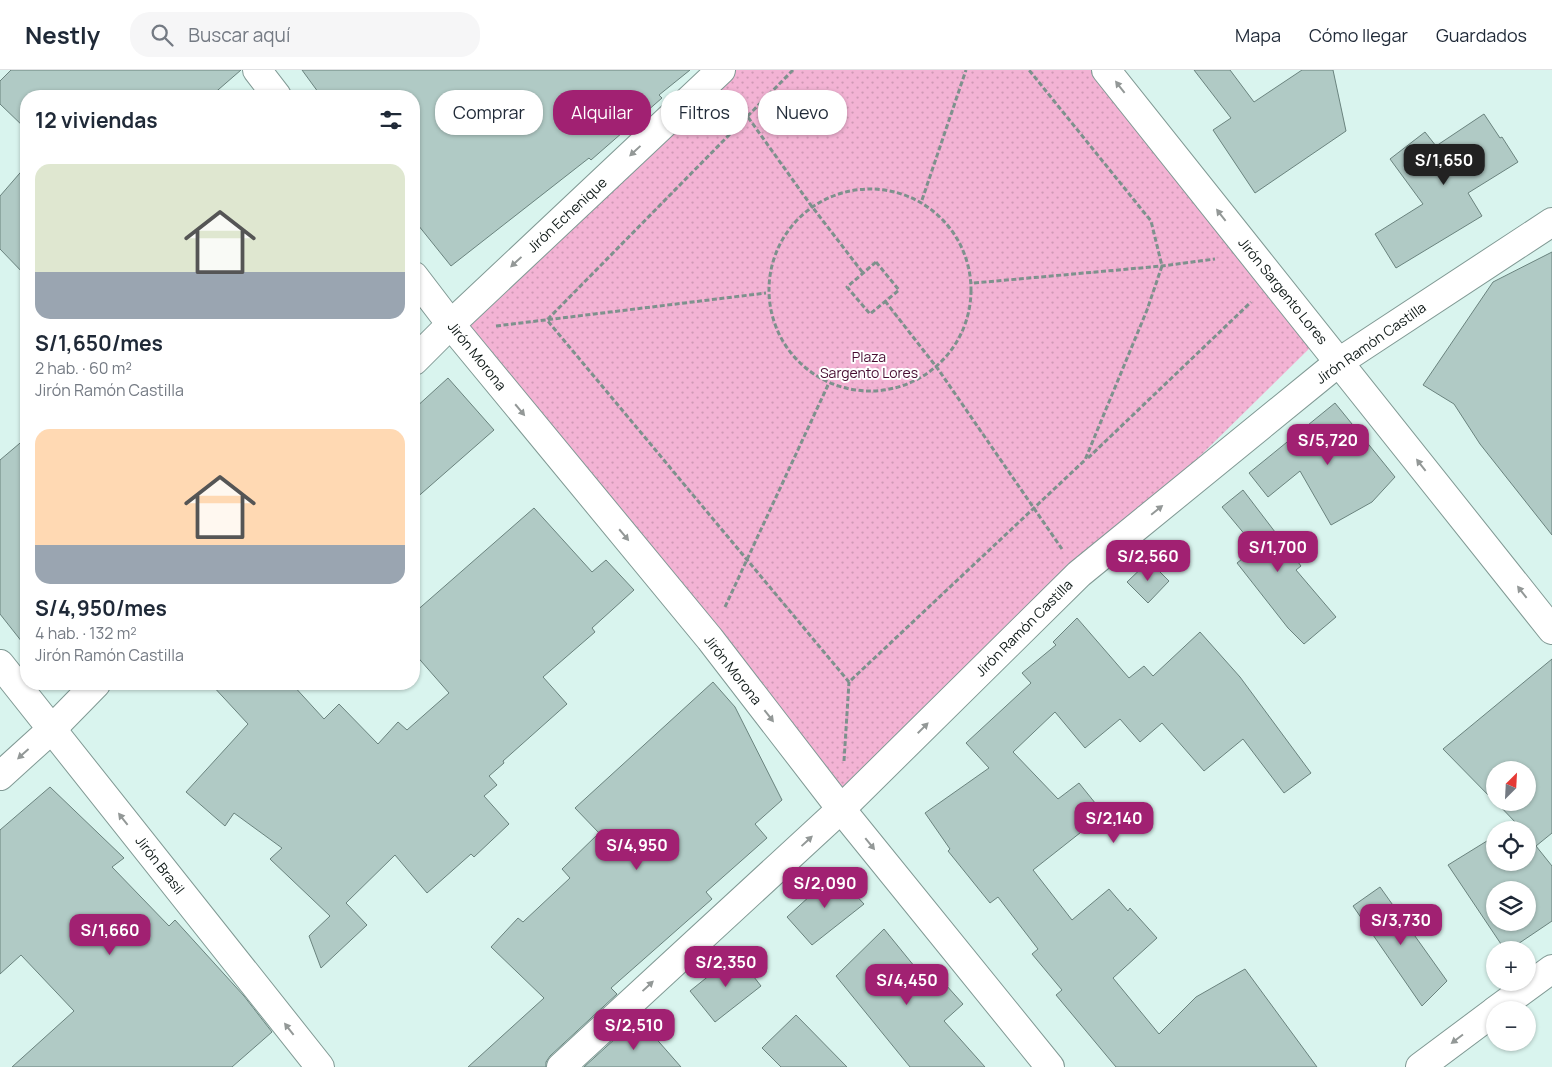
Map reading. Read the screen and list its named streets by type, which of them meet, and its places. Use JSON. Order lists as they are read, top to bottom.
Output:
{
  "streets": {
    "street": [
      "Jirón Echenique",
      "Jirón Sargento Lores",
      "Jirón Ramón Castilla",
      "Jirón Morona",
      "Jirón Brasil"
    ]
  },
  "crossings": [
    ["Jirón Echenique", "Jirón Morona"],
    ["Jirón Sargento Lores", "Jirón Ramón Castilla"],
    ["Jirón Ramón Castilla", "Jirón Morona"]
  ],
  "one_way": [
    "Jirón Echenique",
    "Jirón Sargento Lores",
    "Jirón Ramón Castilla",
    "Jirón Morona",
    "Jirón Brasil"
  ],
  "parks": ["Plaza Sargento Lores"],
  "north": "top right",
  "page": {
    "header": "Nestly",
    "search": "Buscar aquí",
    "nav": ["Mapa", "Cómo llegar", "Guardados"],
    "chip": [
      "Comprar",
      "Alquilar",
      "Filtros",
      "Nuevo"
    ],
    "heading": "12 viviendas",
    "price": [
      "S/1,650",
      "S/5,720",
      "S/1,700",
      "S/2,560",
      "S/2,140",
      "S/4,950",
      "S/2,090",
      "S/3,730",
      "S/1,660",
      "S/2,350",
      "S/4,450",
      "S/2,510"
    ],
    "list": [
      {
        "name": "S/1,650/mes",
        "note": "2 hab. · 60 m² · Jirón Ramón Castilla"
      },
      {
        "name": "S/4,950/mes",
        "note": "4 hab. · 132 m² · Jirón Ramón Castilla"
      }
    ],
    "map_buttons": ["+", "−"]
  }
}
